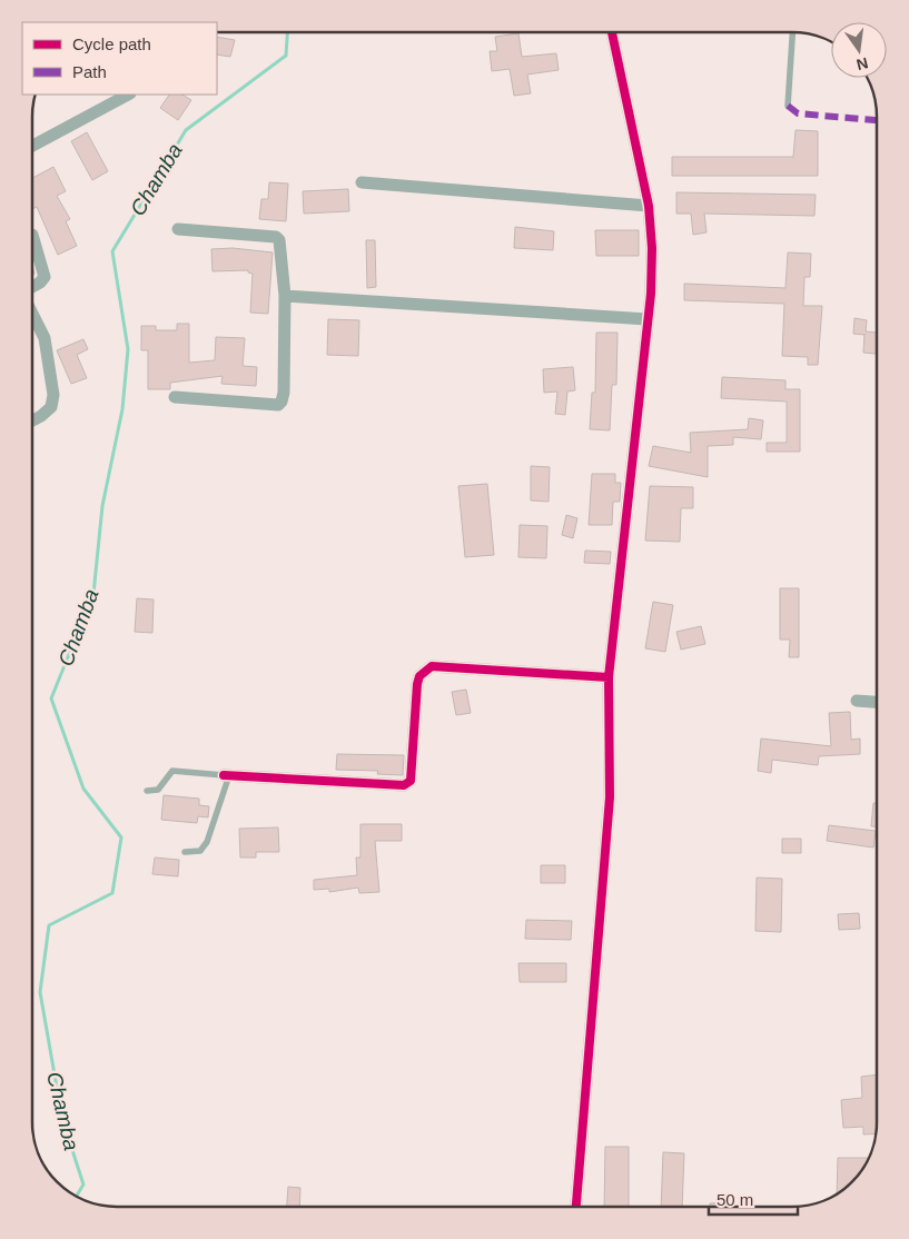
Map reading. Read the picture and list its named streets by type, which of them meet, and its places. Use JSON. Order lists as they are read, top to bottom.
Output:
{
  "water": ["Chamba"],
  "legend": ["Cycle path", "Path"],
  "scale_bar": "50 m",
  "north": "bottom"
}
